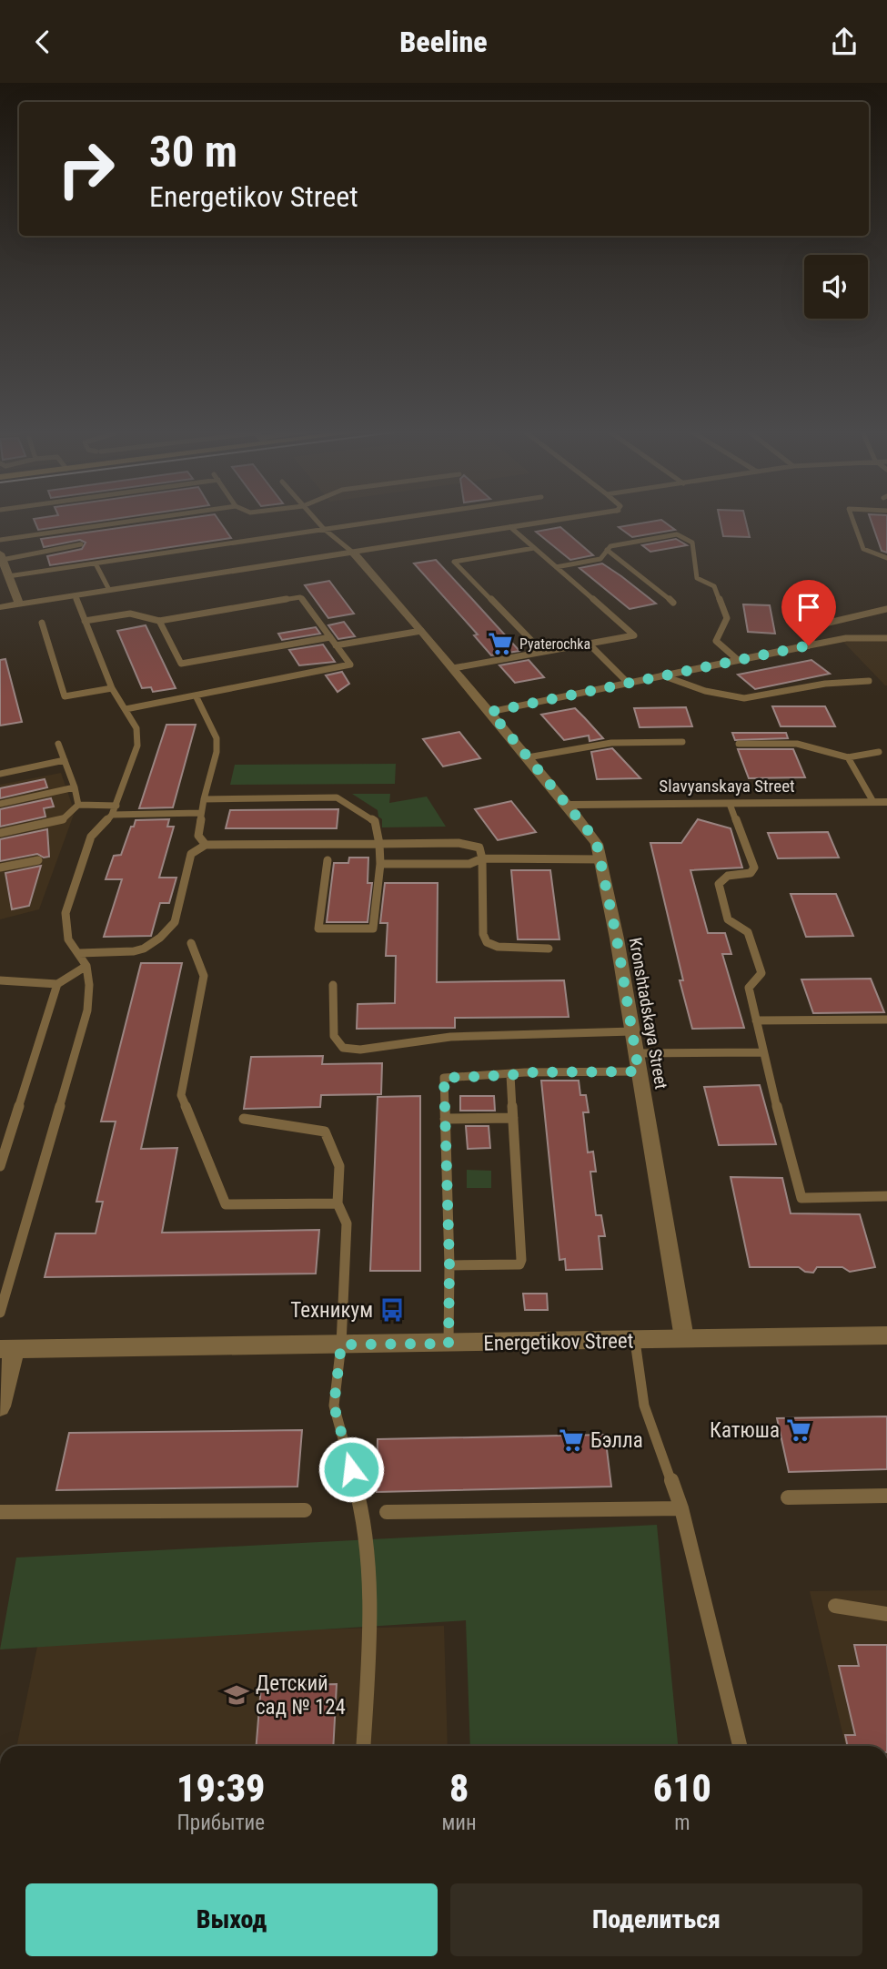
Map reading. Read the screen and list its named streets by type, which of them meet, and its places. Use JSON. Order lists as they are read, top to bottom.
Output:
{
  "streets": {
    "street": ["Slavyanskaya Street", "Kronshtadskaya Street", "Energetikov Street"]
  },
  "crossings": [
    ["Slavyanskaya Street", "Kronshtadskaya Street"],
    ["Kronshtadskaya Street", "Energetikov Street"]
  ],
  "places": {
    "supermarket": ["Pyaterochka", "Катюша", "Бэлла"],
    "bus stop": ["Техникум"],
    "school or university": ["Детский сад № 124"]
  },
  "page": {
    "header": "Beeline",
    "turn": ["30 m", "Energetikov Street"],
    "eta": [
      "19:39",
      "Прибытие",
      "8",
      "мин",
      "610",
      "m"
    ],
    "buttons": ["Выход", "Поделиться"]
  }
}
